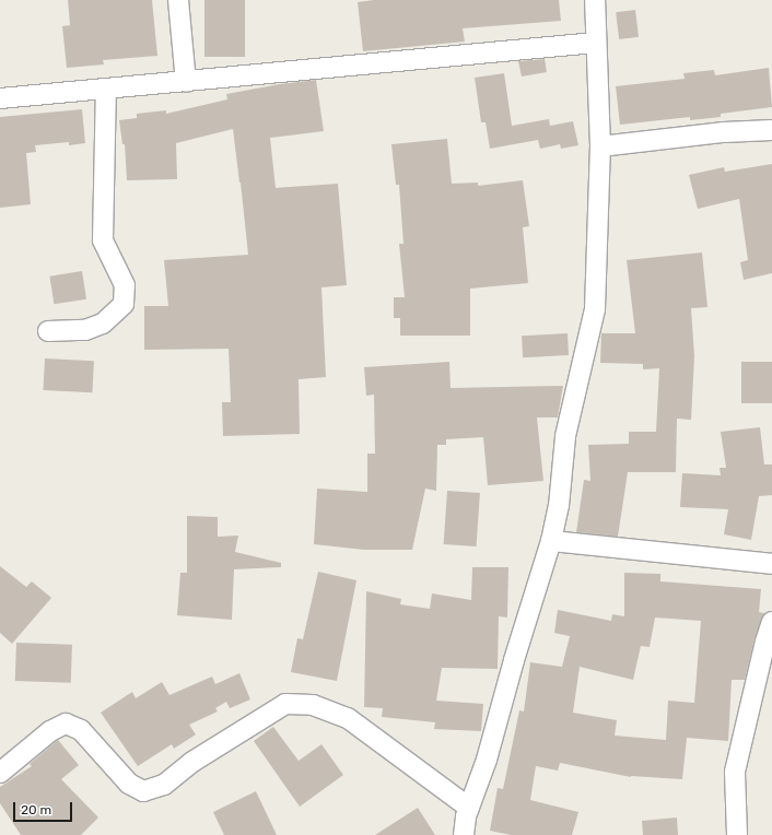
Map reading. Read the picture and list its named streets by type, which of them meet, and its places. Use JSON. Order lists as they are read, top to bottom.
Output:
{
  "scale_bar": "20 m"
}
